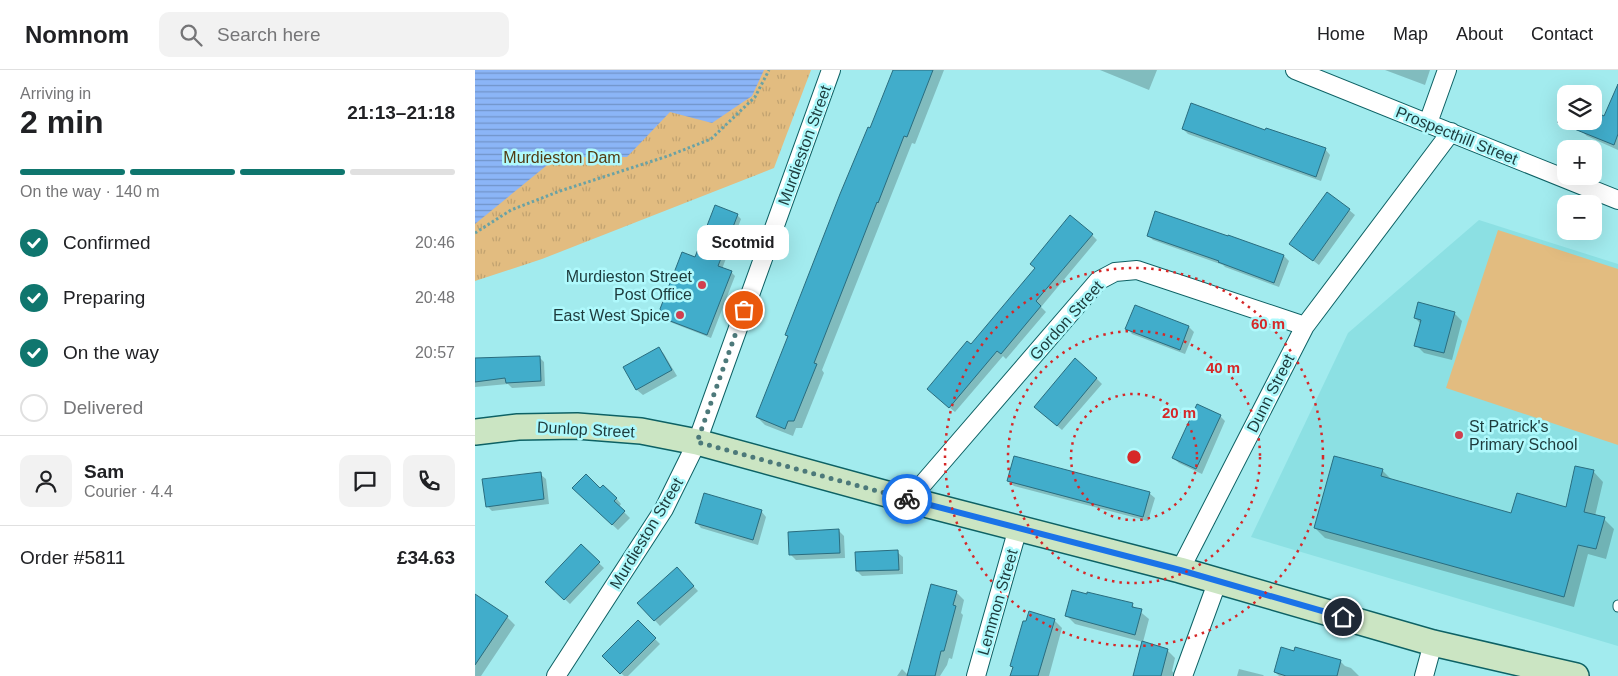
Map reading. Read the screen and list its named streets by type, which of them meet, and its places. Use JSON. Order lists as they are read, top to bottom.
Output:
{
  "streets": {
    "main road": ["Dunlop Street"],
    "street": [
      "Prospecthill Street",
      "Murdieston Street",
      "Gordon Street",
      "Dunn Street",
      "Lemmon Street"
    ]
  },
  "crossings": [
    ["Prospecthill Street", "Dunn Street"],
    ["Murdieston Street", "Dunlop Street"],
    ["Gordon Street", "Dunn Street"],
    ["Gordon Street", "Dunlop Street"],
    ["Dunn Street", "Dunlop Street"],
    ["Dunlop Street", "Lemmon Street"]
  ],
  "parks": ["Murdieston Dam"],
  "places": [
    "Murdieston Street Post Office",
    "Scotmid",
    "East West Spice",
    "St Patrick's Primary School"
  ],
  "page": {
    "header": "Nomnom",
    "search": "Search here",
    "nav": [
      "Home",
      "Map",
      "About",
      "Contact"
    ],
    "heading": ["2 min", "Arriving in", "21:13–21:18"],
    "panel": [
      "Sam",
      "Courier · 4.4",
      "Order #5811",
      "£34.63"
    ],
    "map_buttons": ["+", "−"],
    "bar": "On the way · 140 m",
    "list": [
      ["Confirmed", "20:46"],
      ["Preparing", "20:48"],
      ["On the way", "20:57"],
      "Delivered"
    ],
    "bubble": "Scotmid"
  },
  "rings": ["60 m", "40 m", "20 m"]
}
